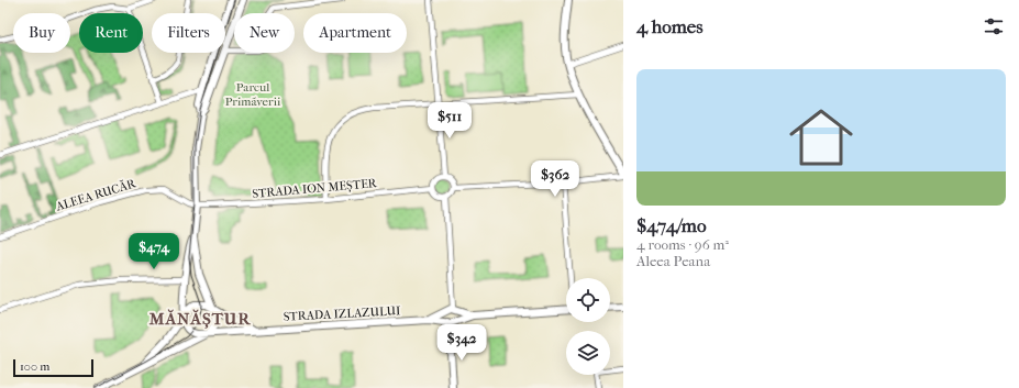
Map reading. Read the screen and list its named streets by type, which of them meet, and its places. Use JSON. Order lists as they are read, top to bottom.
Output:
{
  "streets": {
    "main road": ["STRADA IZLAZULUI"],
    "street": ["STRADA ION MEȘTER", "ALEEA RUCĂR"]
  },
  "crossings": [
    ["STRADA ION MEȘTER", "ALEEA RUCĂR"]
  ],
  "districts": ["MĂNĂȘTUR"],
  "parks": ["Parcul Primăverii"],
  "scale_bar": "100 m",
  "page": {
    "heading": "4 homes",
    "chip": [
      "Buy",
      "Rent",
      "Filters",
      "New",
      "Apartment"
    ],
    "list": [
      {
        "name": "$474/mo",
        "note": "4 rooms · 96 m² · Aleea Peana"
      }
    ],
    "price": [
      "$511",
      "$362",
      "$474",
      "$342"
    ],
    "scale": "100 m"
  }
}
